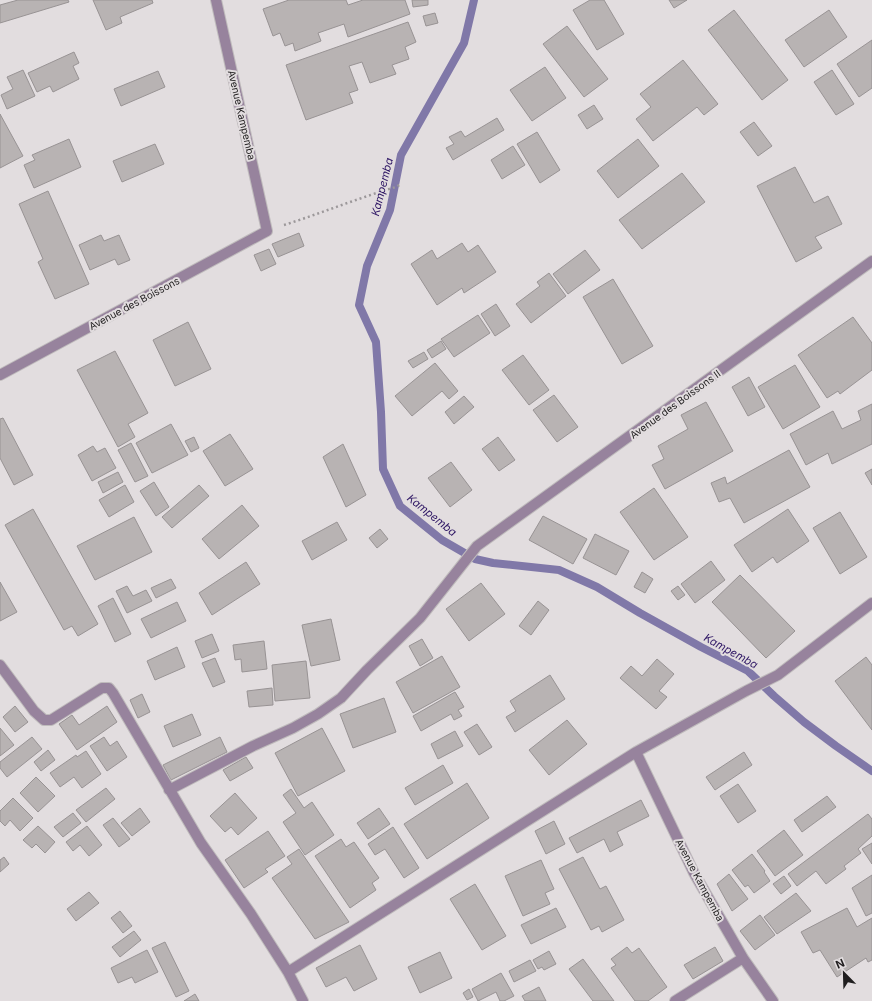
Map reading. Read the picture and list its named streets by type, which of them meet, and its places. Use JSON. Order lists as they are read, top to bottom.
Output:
{
  "streets": {
    "street": ["Avenue Kampemba", "Avenue des Boissons", "Avenue des Boissons II"]
  },
  "crossings": [
    ["Avenue Kampemba", "Avenue des Boissons"]
  ],
  "water": ["Kampemba"],
  "north": "top left"
}
